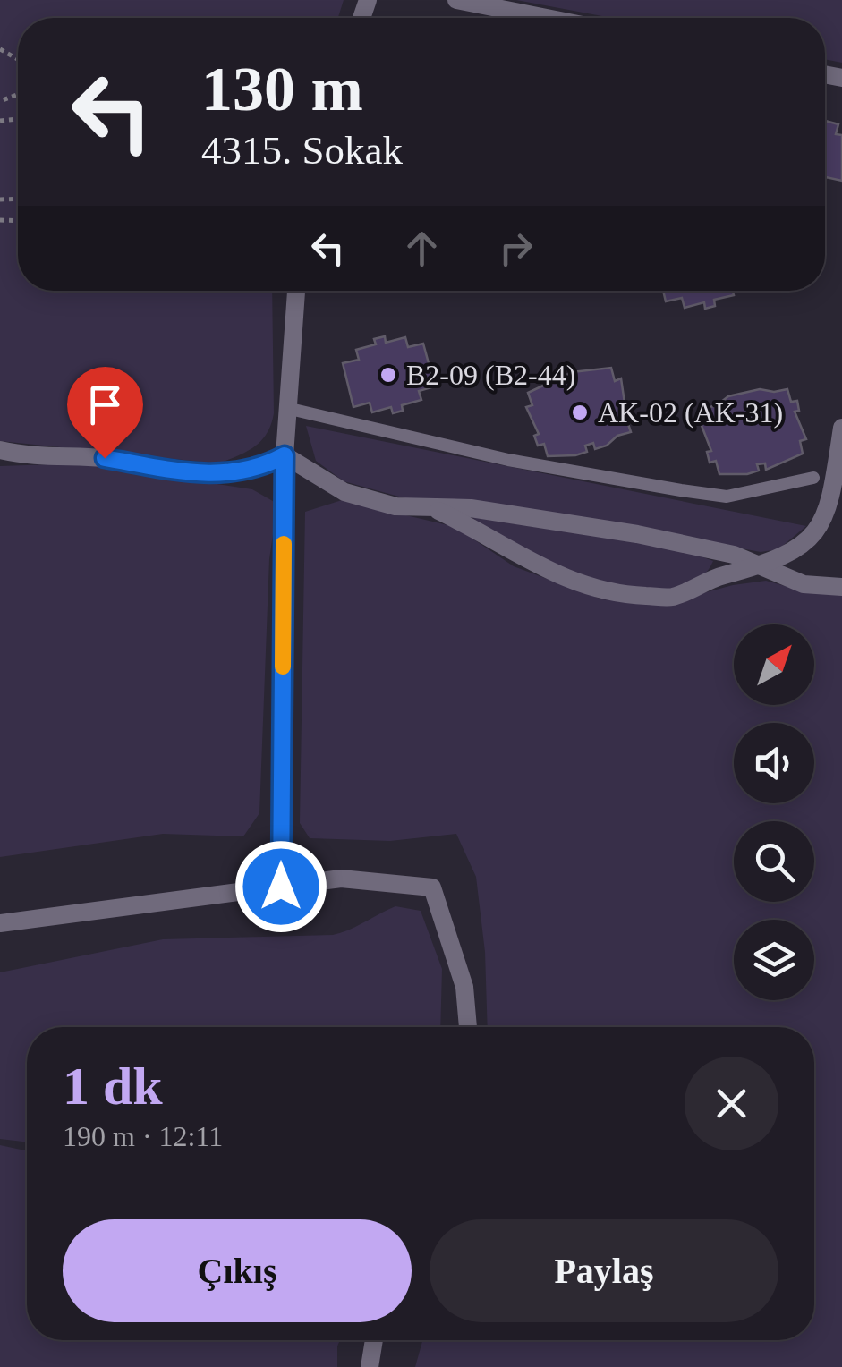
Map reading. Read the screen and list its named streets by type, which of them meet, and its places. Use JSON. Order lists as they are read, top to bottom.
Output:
{
  "places": ["B2-09 (B2-44)", "AK-02 (AK-31)"],
  "north": "top right",
  "page": {
    "turn": ["130 m", "4315. Sokak"],
    "heading": ["1 dk", "190 m · 12:11"],
    "buttons": ["Çıkış", "Paylaş"]
  }
}
